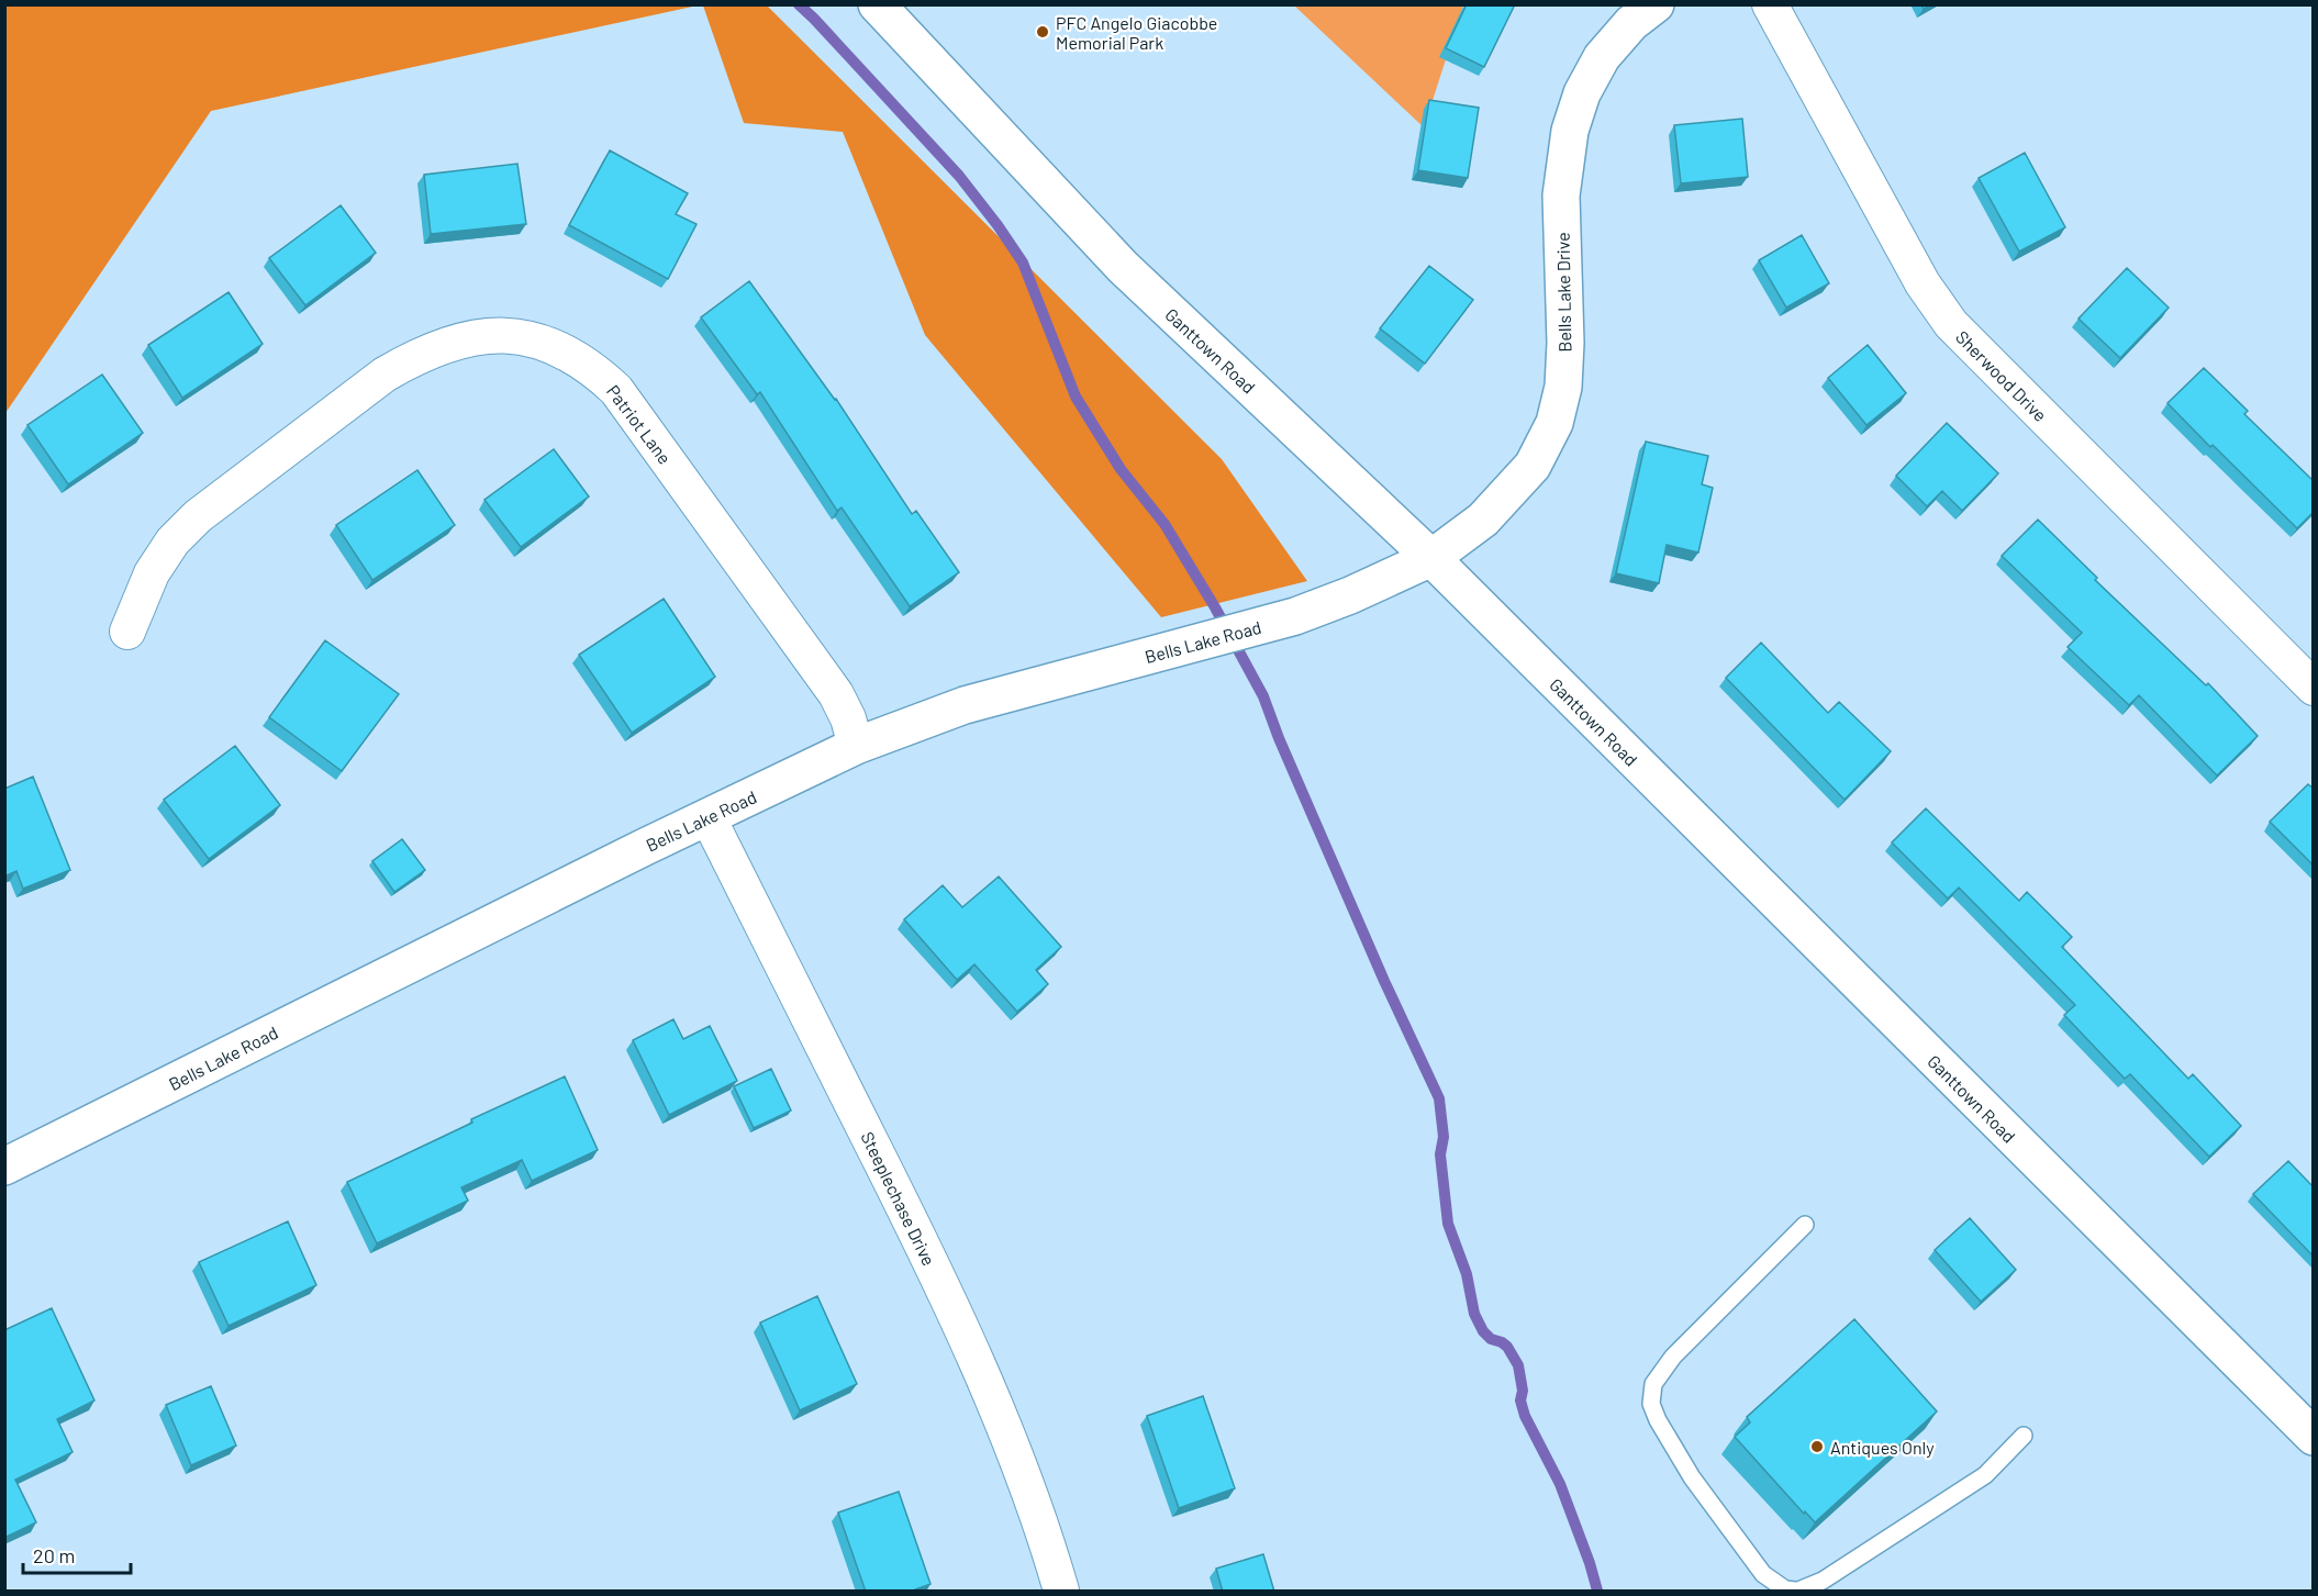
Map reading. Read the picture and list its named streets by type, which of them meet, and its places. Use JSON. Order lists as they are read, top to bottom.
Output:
{
  "streets": {
    "street": [
      "Bells Lake Drive",
      "Ganttown Road",
      "Sherwood Drive",
      "Patriot Lane",
      "Bells Lake Road",
      "Steeplechase Drive"
    ]
  },
  "crossings": [
    ["Bells Lake Drive", "Ganttown Road"],
    ["Bells Lake Drive", "Bells Lake Road"],
    ["Ganttown Road", "Bells Lake Road"],
    ["Patriot Lane", "Bells Lake Road"],
    ["Bells Lake Road", "Steeplechase Drive"]
  ],
  "places": ["PFC Angelo Giacobbe Memorial Park", "Antiques Only"],
  "scale_bar": "20 m"
}
